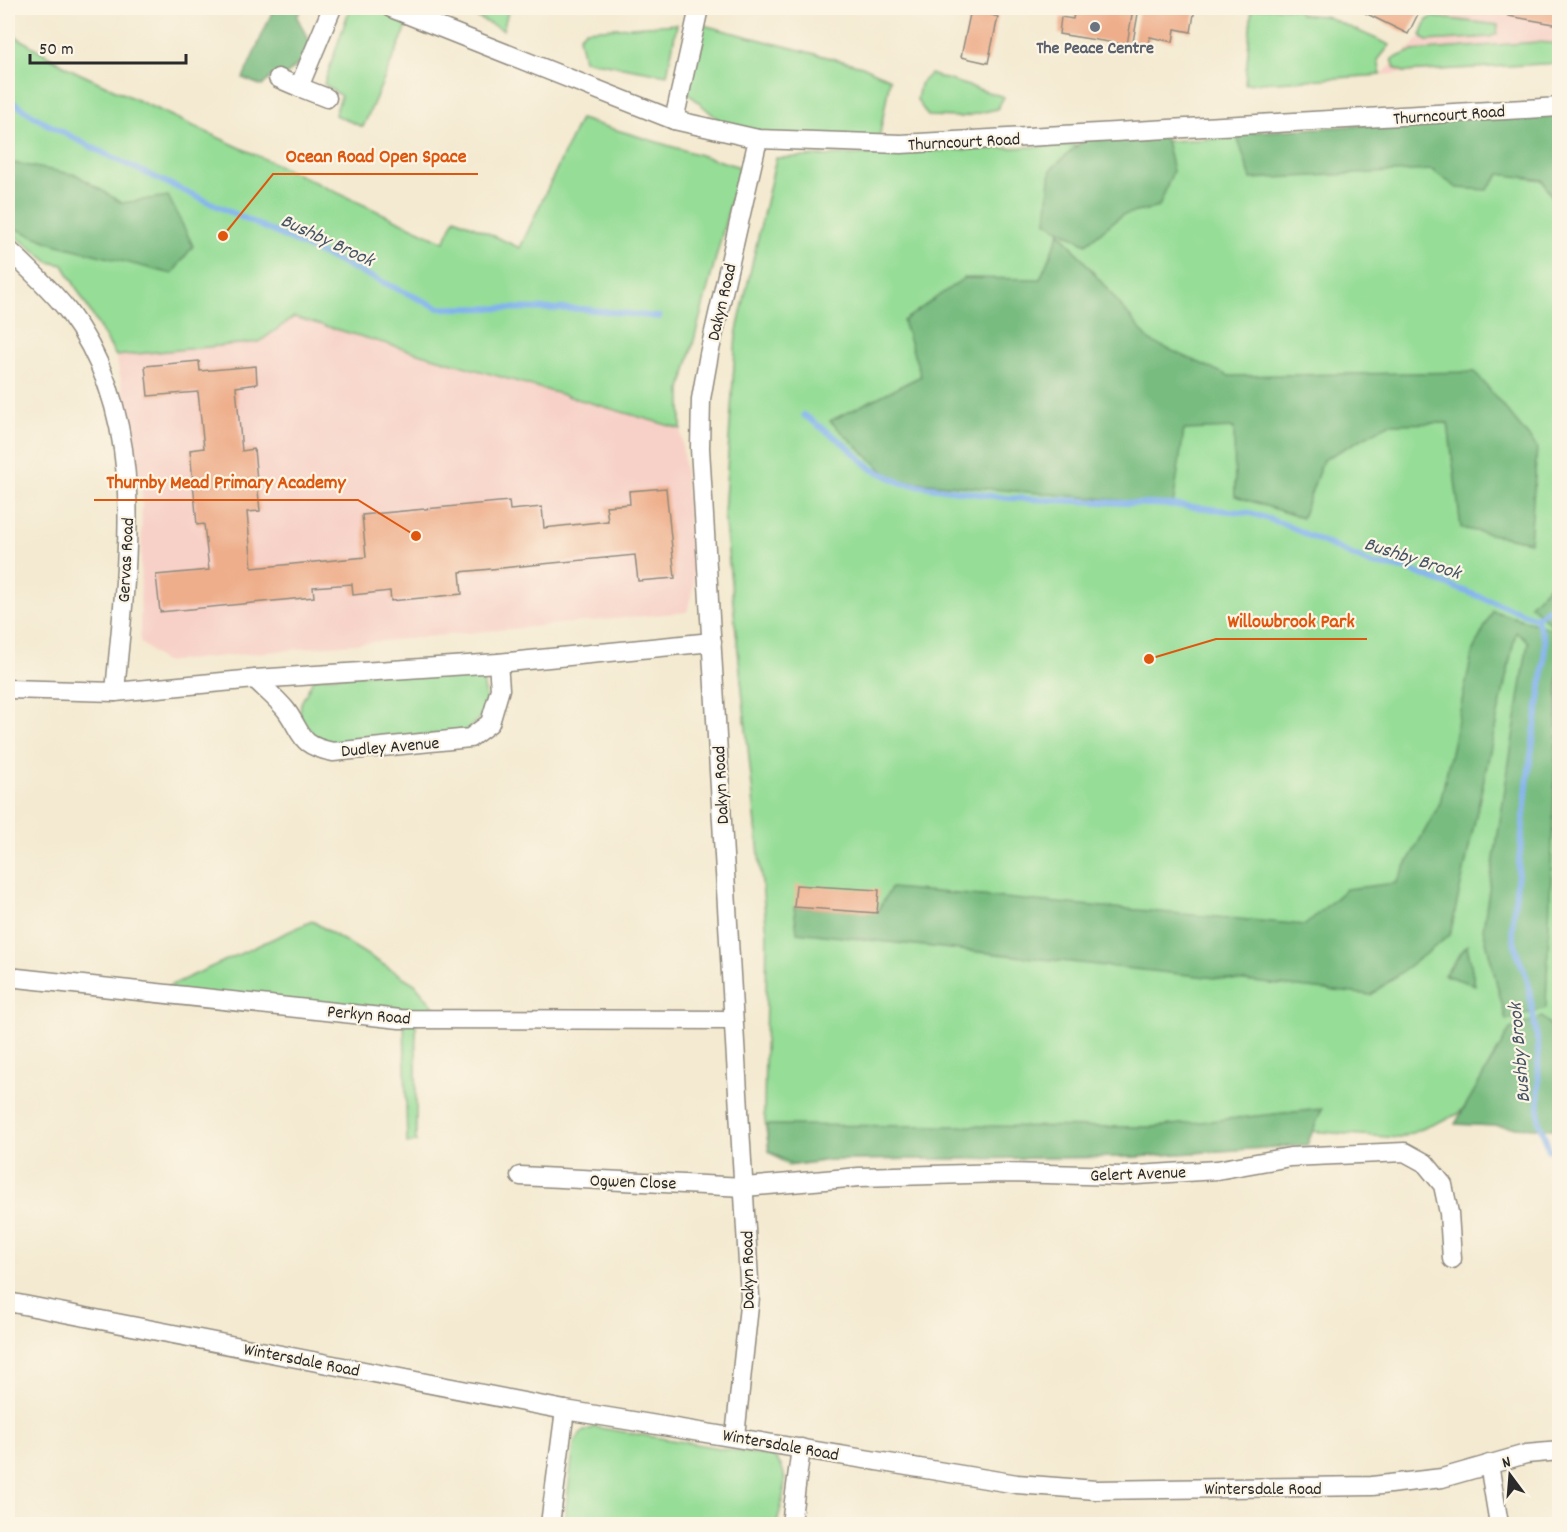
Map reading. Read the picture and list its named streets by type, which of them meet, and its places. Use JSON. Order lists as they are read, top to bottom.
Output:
{
  "streets": {
    "street": [
      "Thurncourt Road",
      "Dakyn Road",
      "Gervas Road",
      "Dudley Avenue",
      "Perkyn Road",
      "Gelert Avenue",
      "Ogwen Close",
      "Wintersdale Road"
    ]
  },
  "crossings": [
    ["Thurncourt Road", "Dakyn Road"],
    ["Dakyn Road", "Perkyn Road"],
    ["Dakyn Road", "Gelert Avenue"],
    ["Dakyn Road", "Ogwen Close"],
    ["Dakyn Road", "Wintersdale Road"],
    ["Gelert Avenue", "Ogwen Close"]
  ],
  "water": ["Bushby Brook"],
  "places": [
    "The Peace Centre",
    "Ocean Road Open Space",
    "Thurnby Mead Primary Academy",
    "Willowbrook Park"
  ],
  "scale_bar": "50 m",
  "north": "top"
}
